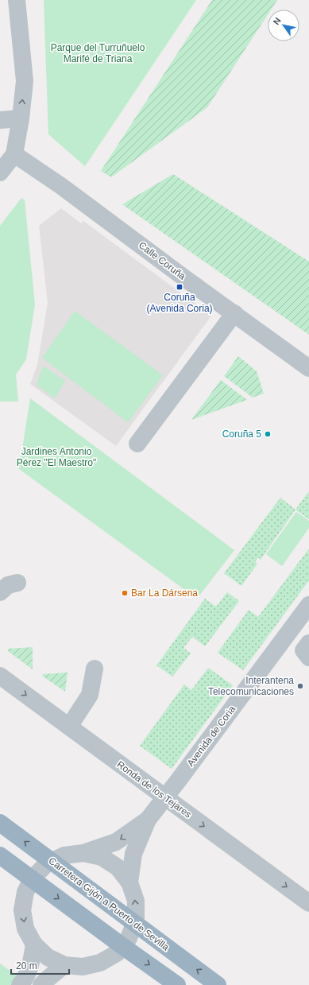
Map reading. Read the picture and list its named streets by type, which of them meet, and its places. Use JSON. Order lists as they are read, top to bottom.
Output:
{
  "streets": {
    "highway": ["Carretera Gijón a Puerto de Sevilla"],
    "street": ["Calle Coruña", "Avenida de Coria", "Ronda de los Tejares"]
  },
  "one_way": ["Ronda de los Tejares"],
  "parks": ["Parque del Turruñuelo Marifé de Triana", "Jardines Antonio Pérez \"El Maestro\""],
  "places": {
    "transit": ["Coruña (Avenida Coria)"],
    "other": ["Coruña 5", "Bar La Dársena", "Interantena Telecomunicaciones"]
  },
  "scale_bar": "20 m",
  "north": "top left"
}
